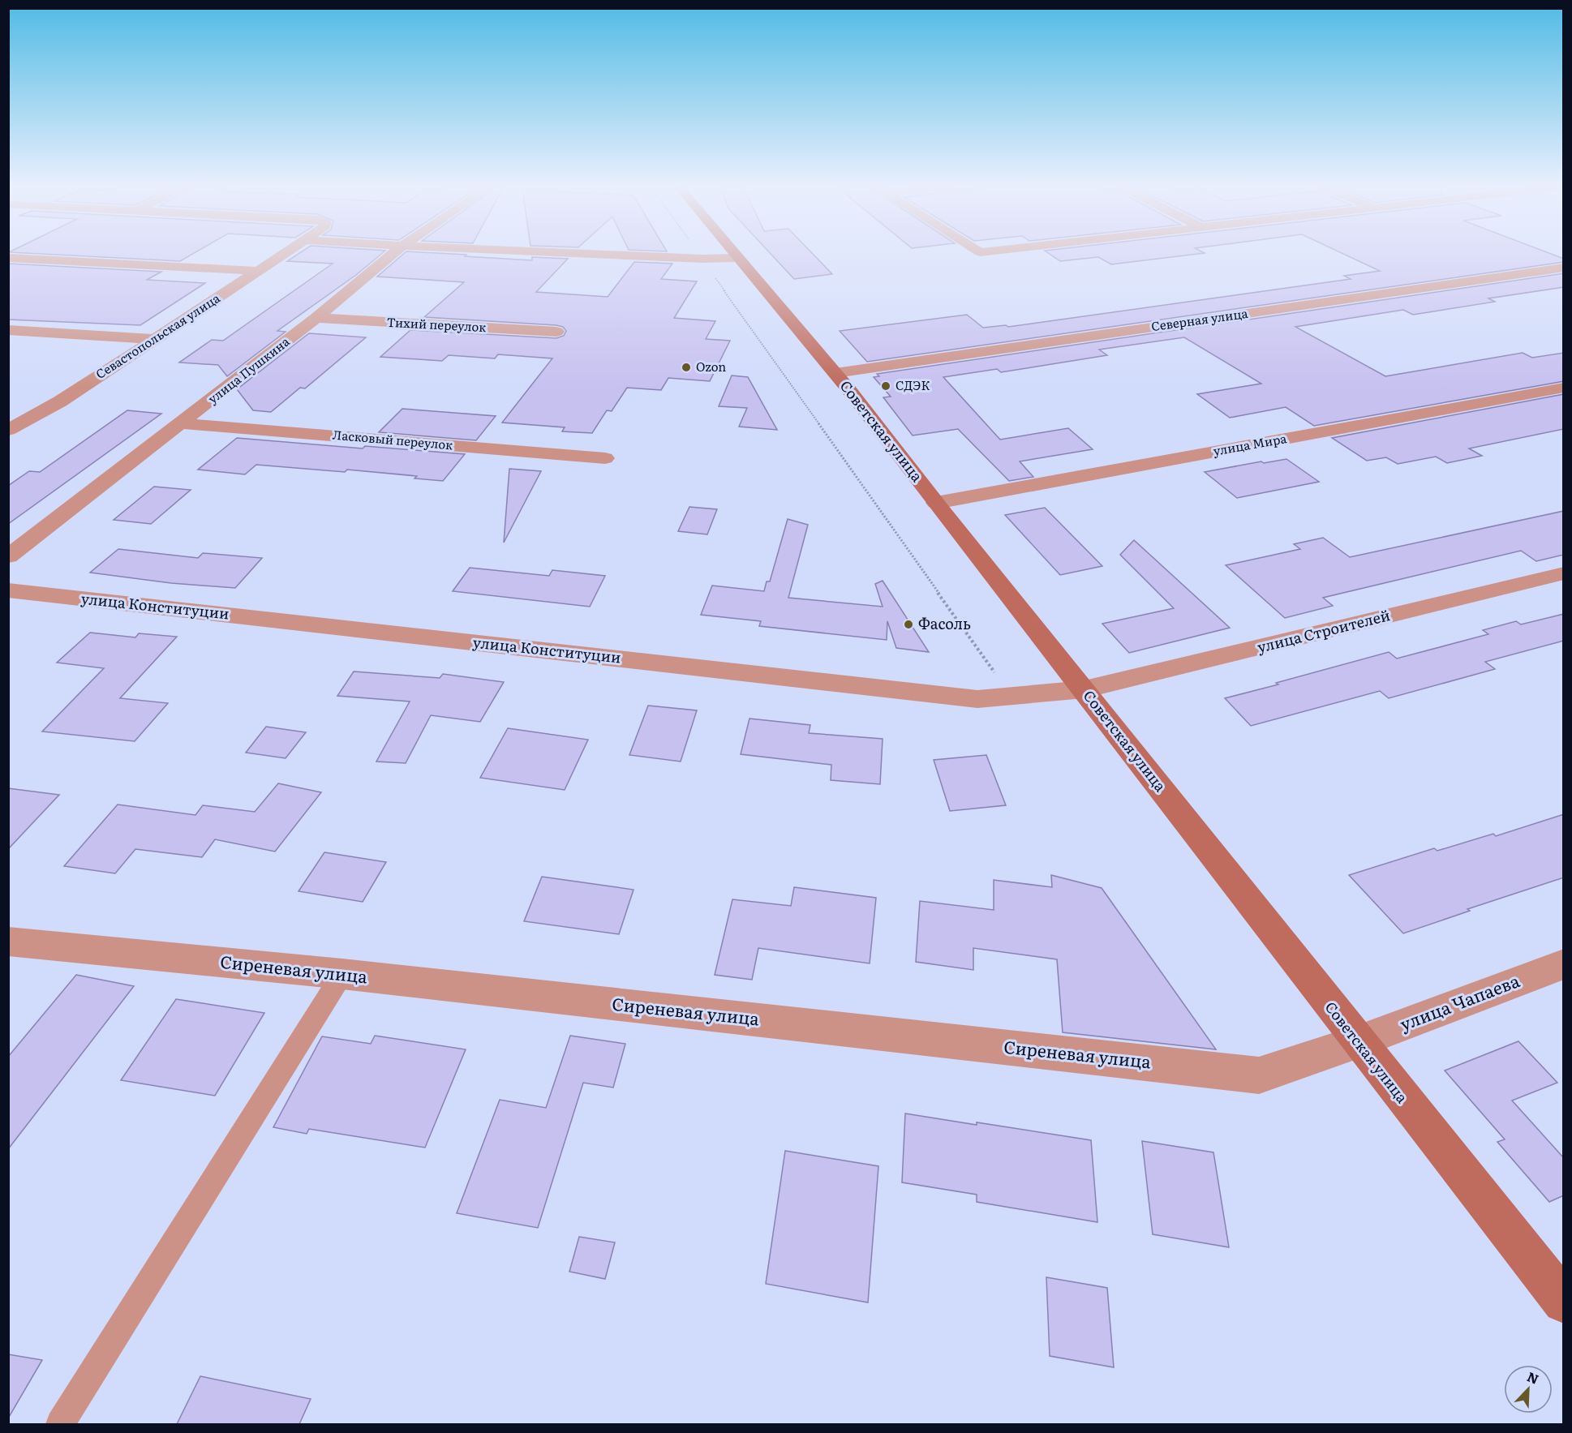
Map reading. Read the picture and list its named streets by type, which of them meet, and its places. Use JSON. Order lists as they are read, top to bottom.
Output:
{
  "streets": {
    "main road": ["Советская улица"],
    "street": [
      "Северная улица",
      "Тихий переулок",
      "Севастопольская улица",
      "улица Пушкина",
      "Ласковый переулок",
      "улица Мира",
      "улица Конституции",
      "улица Строителей",
      "Сиреневая улица",
      "улица Чапаева"
    ]
  },
  "crossings": [
    ["Северная улица", "Советская улица"],
    ["Тихий переулок", "улица Пушкина"],
    ["улица Пушкина", "Ласковый переулок"],
    ["Советская улица", "улица Мира"],
    ["Советская улица", "улица Конституции"],
    ["Советская улица", "улица Строителей"],
    ["Советская улица", "Сиреневая улица"],
    ["Советская улица", "улица Чапаева"],
    ["улица Конституции", "улица Строителей"],
    ["Сиреневая улица", "улица Чапаева"]
  ],
  "places": ["Ozon", "СДЭК", "Фасоль"],
  "north": "top right"
}
